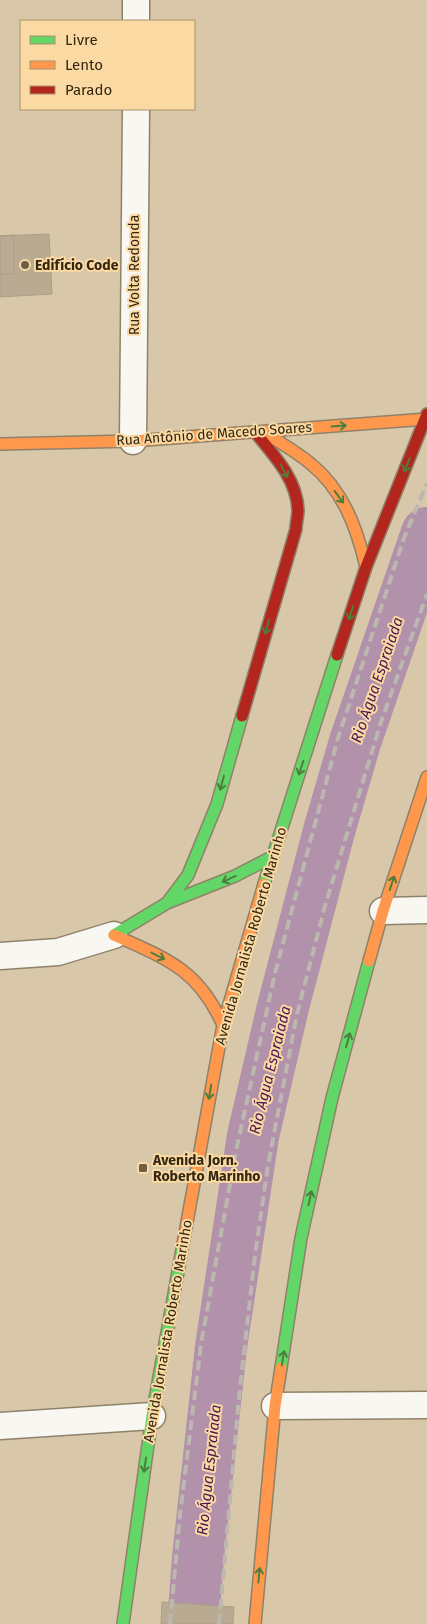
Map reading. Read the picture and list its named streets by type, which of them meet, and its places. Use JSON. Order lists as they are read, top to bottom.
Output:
{
  "streets": {
    "main road": ["Rua Antônio de Macedo Soares", "Avenida Jornalista Roberto Marinho"],
    "street": ["Rua Volta Redonda"]
  },
  "crossings": [
    ["Rua Volta Redonda", "Rua Antônio de Macedo Soares"],
    ["Rua Antônio de Macedo Soares", "Avenida Jornalista Roberto Marinho"]
  ],
  "one_way": ["Rua Antônio de Macedo Soares"],
  "water": ["Rio Água Espraiada"],
  "places": {
    "other": ["Edifício Code"],
    "transit": ["Avenida Jorn. Roberto Marinho"]
  },
  "legend": ["Livre", "Lento", "Parado"]
}
